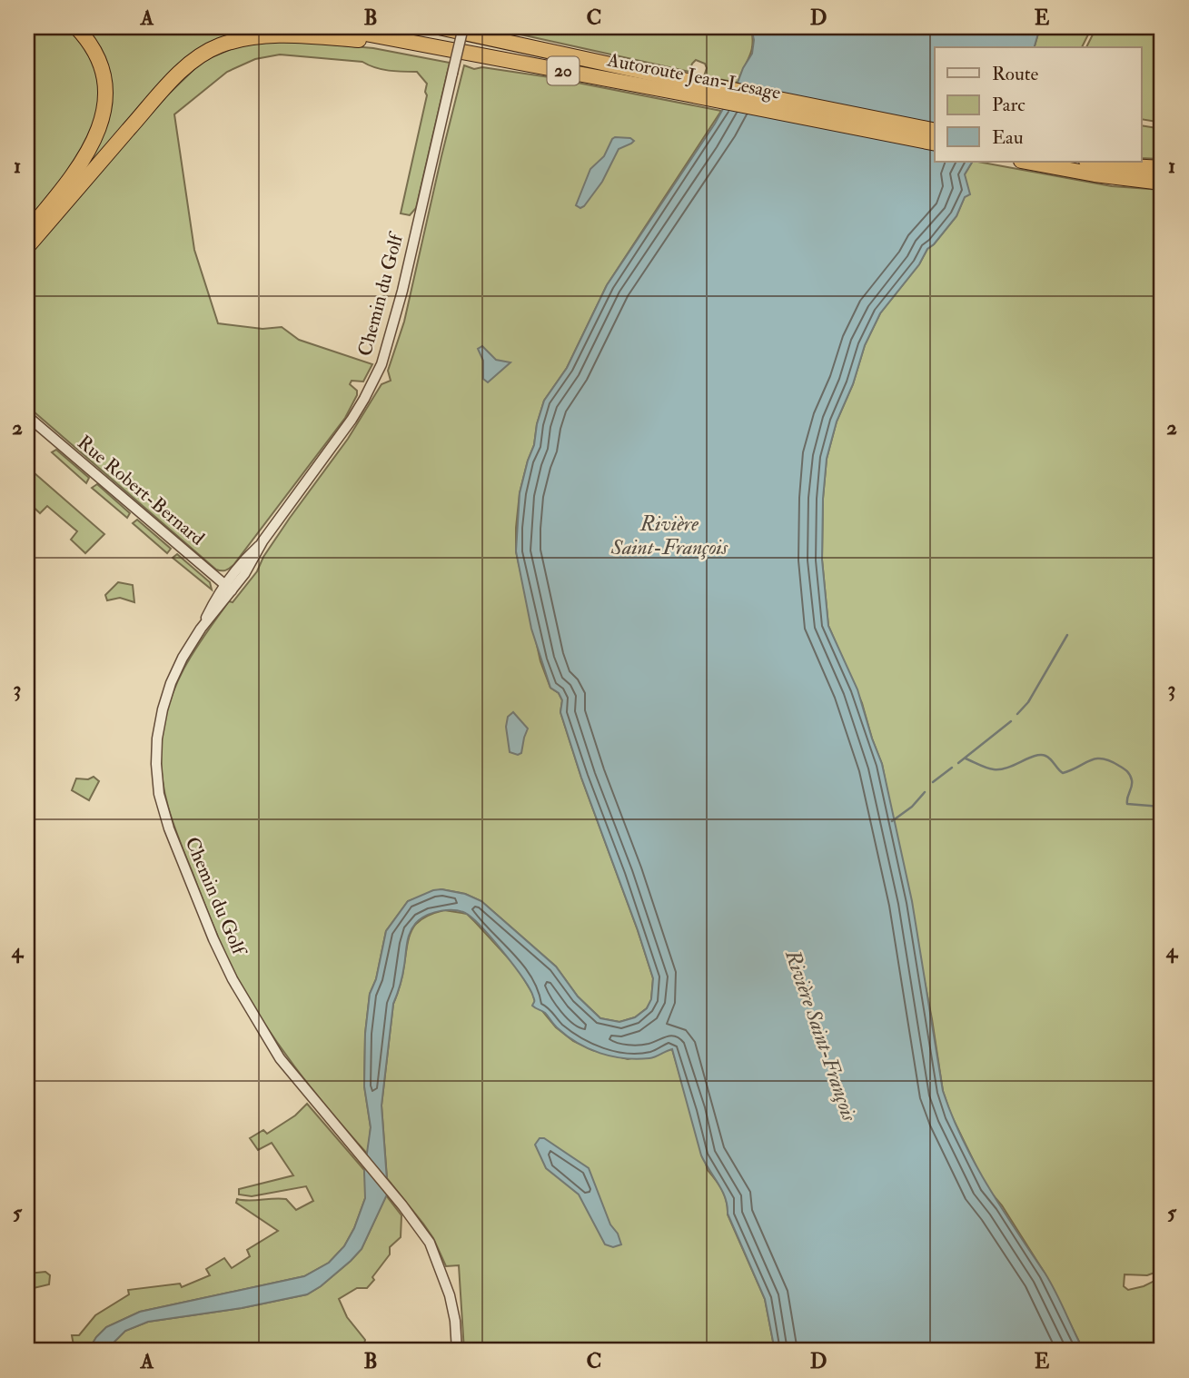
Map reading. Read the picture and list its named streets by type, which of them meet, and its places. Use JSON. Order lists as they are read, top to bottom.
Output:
{
  "streets": {
    "highway": ["20", "Autoroute Jean-Lesage"],
    "street": ["Chemin du Golf", "Rue Robert-Bernard"]
  },
  "crossings": [
    ["Chemin du Golf", "Rue Robert-Bernard"]
  ],
  "water": ["Rivière Saint-François"],
  "legend": ["Route", "Parc", "Eau"],
  "grid": {
    "columns": [
      "A",
      "B",
      "C",
      "D",
      "E"
    ],
    "rows": [
      "1",
      "2",
      "3",
      "4",
      "5"
    ]
  }
}
